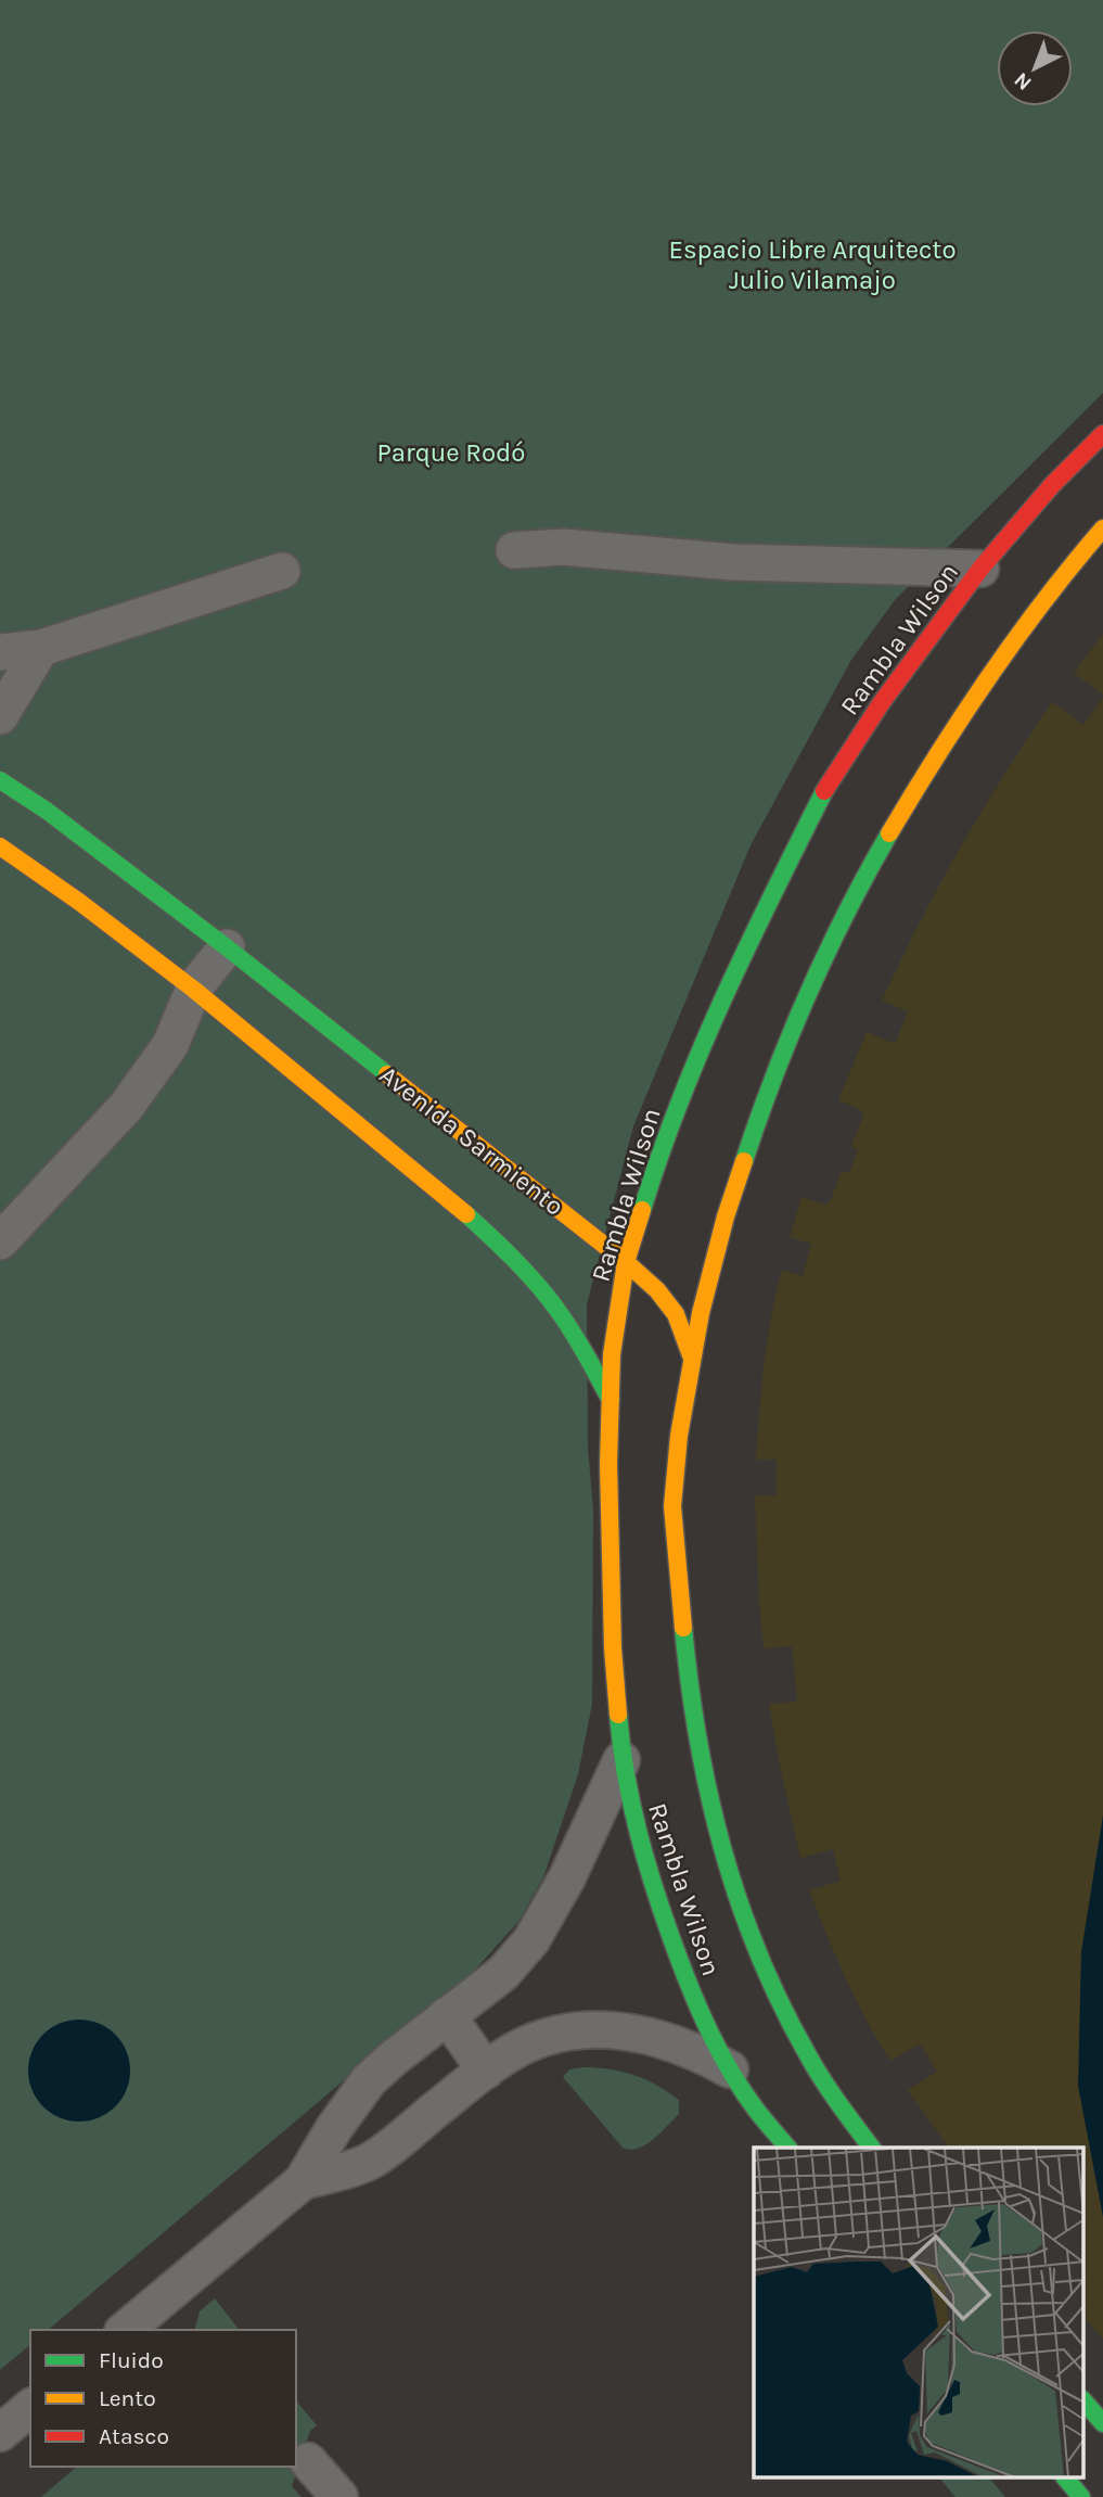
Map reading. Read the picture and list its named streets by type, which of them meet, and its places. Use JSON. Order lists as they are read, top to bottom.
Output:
{
  "streets": {
    "main road": ["Rambla Wilson", "Avenida Sarmiento"]
  },
  "crossings": [
    ["Rambla Wilson", "Avenida Sarmiento"]
  ],
  "parks": ["Espacio Libre Arquitecto Julio Vilamajo", "Parque Rodó"],
  "legend": ["Fluido", "Lento", "Atasco"],
  "north": "bottom left"
}
